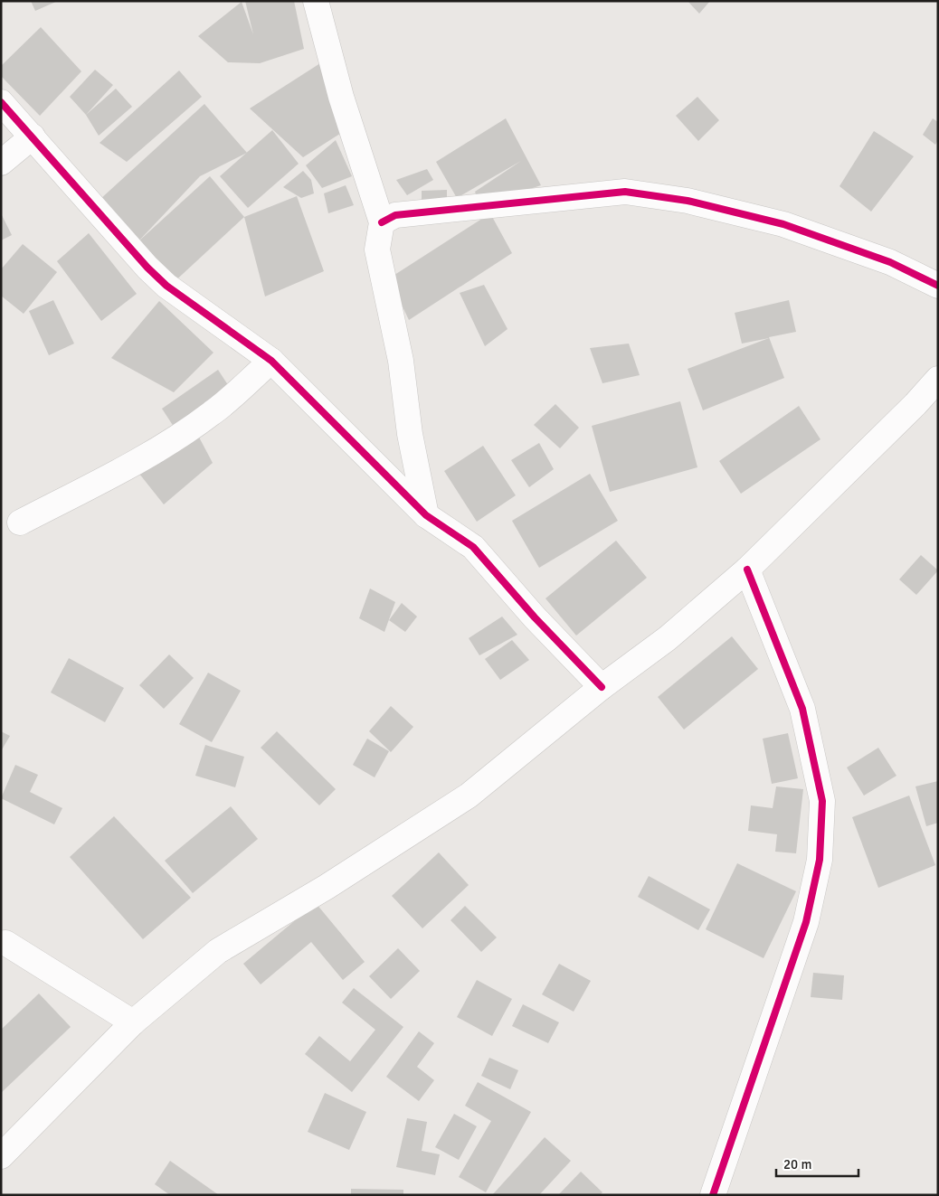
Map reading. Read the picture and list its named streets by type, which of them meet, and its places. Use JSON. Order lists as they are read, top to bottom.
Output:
{
  "scale_bar": "20 m"
}
